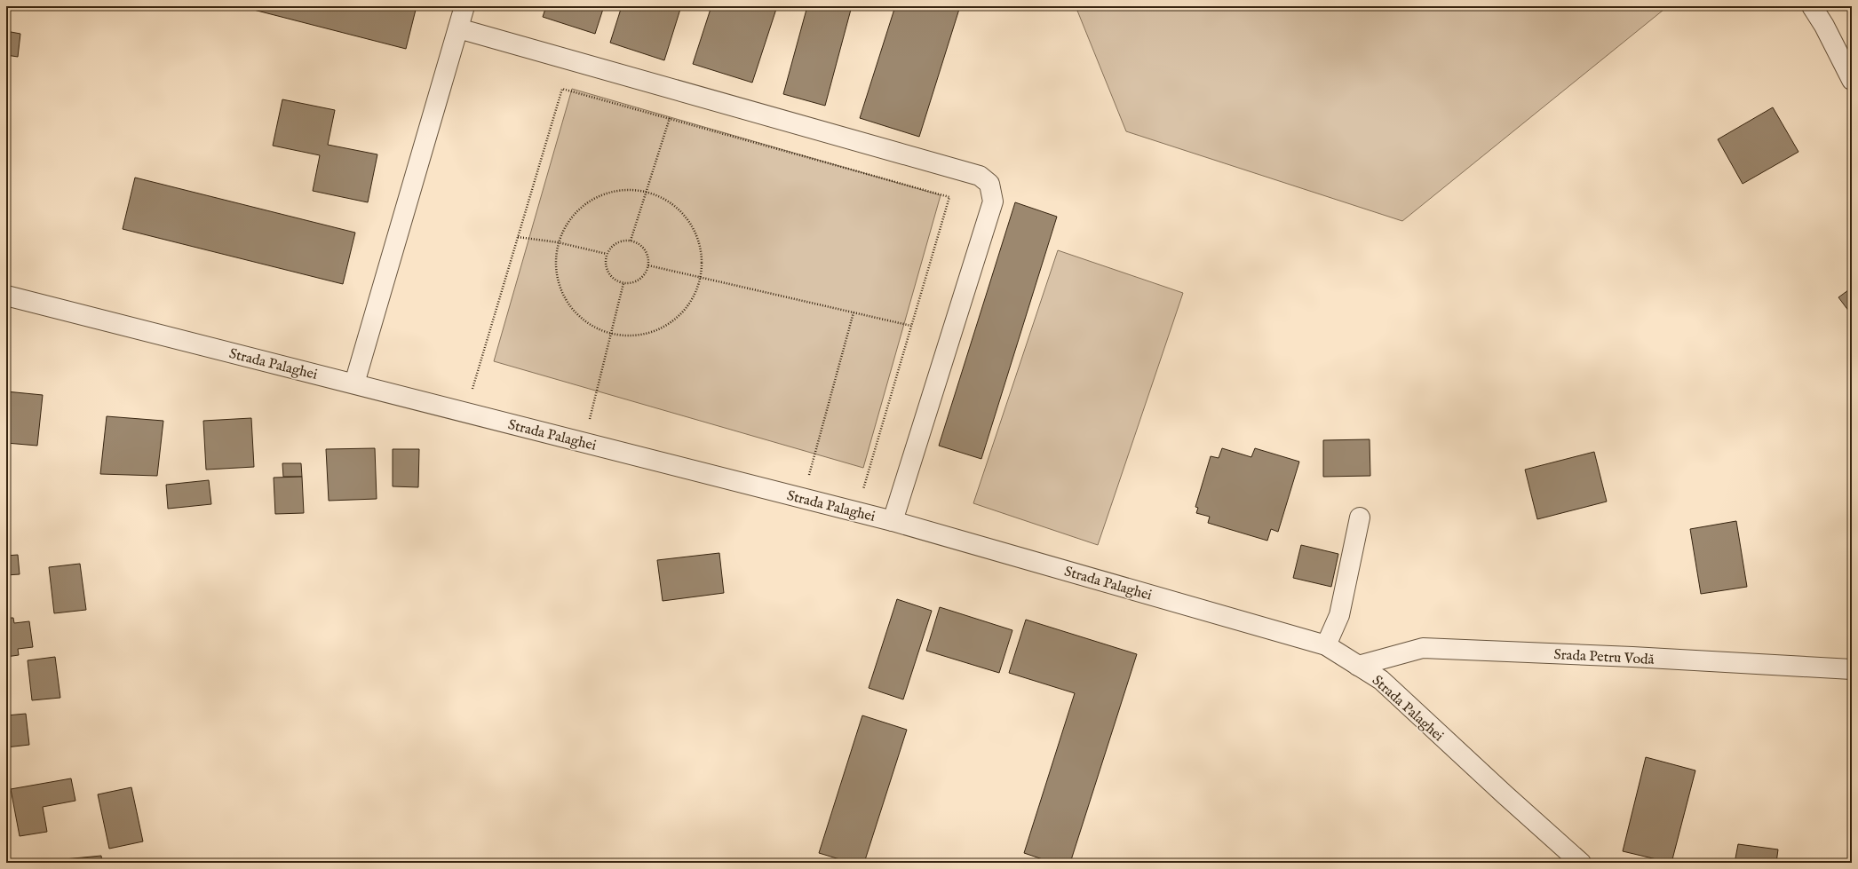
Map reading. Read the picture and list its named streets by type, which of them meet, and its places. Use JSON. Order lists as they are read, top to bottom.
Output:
{
  "streets": {
    "street": ["Strada Palaghei", "Srada Petru Vodă"]
  },
  "crossings": [
    ["Strada Palaghei", "Srada Petru Vodă"]
  ]
}
